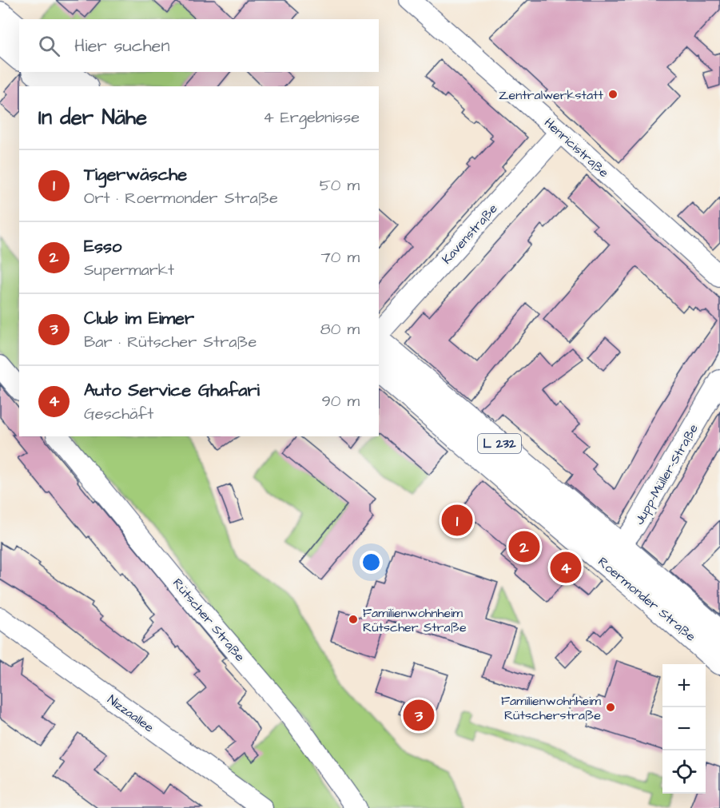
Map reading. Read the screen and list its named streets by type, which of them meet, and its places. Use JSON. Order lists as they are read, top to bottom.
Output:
{
  "streets": {
    "main road": ["L 232", "Roermonder Straße"],
    "street": [
      "Henricistraße",
      "Kavenstraße",
      "Jupp-Müller-Straße",
      "Rütscher Straße",
      "Nizzaallee"
    ]
  },
  "crossings": [
    ["Henricistraße", "Kavenstraße"],
    ["Jupp-Müller-Straße", "Roermonder Straße"]
  ],
  "places": ["Zentralwerkstatt", "Familienwohnheim Rütscher Straße", "Familienwohnheim Rütscherstraße"],
  "page": {
    "search": "Hier suchen",
    "heading": ["In der Nähe", "4 Ergebnisse"],
    "list": [
      {
        "mark": "1",
        "name": "Tigerwäsche",
        "note": "Ort · Roermonder Straße",
        "value": "50 m"
      },
      {
        "mark": "2",
        "name": "Esso",
        "note": "Supermarkt",
        "value": "70 m"
      },
      {
        "mark": "3",
        "name": "Club im Eimer",
        "note": "Bar · Rütscher Straße",
        "value": "80 m"
      },
      {
        "mark": "4",
        "name": "Auto Service Ghafari",
        "note": "Geschäft",
        "value": "90 m"
      }
    ],
    "pins": [
      "1",
      "2",
      "4",
      "3"
    ],
    "map_buttons": ["+", "−"]
  }
}
